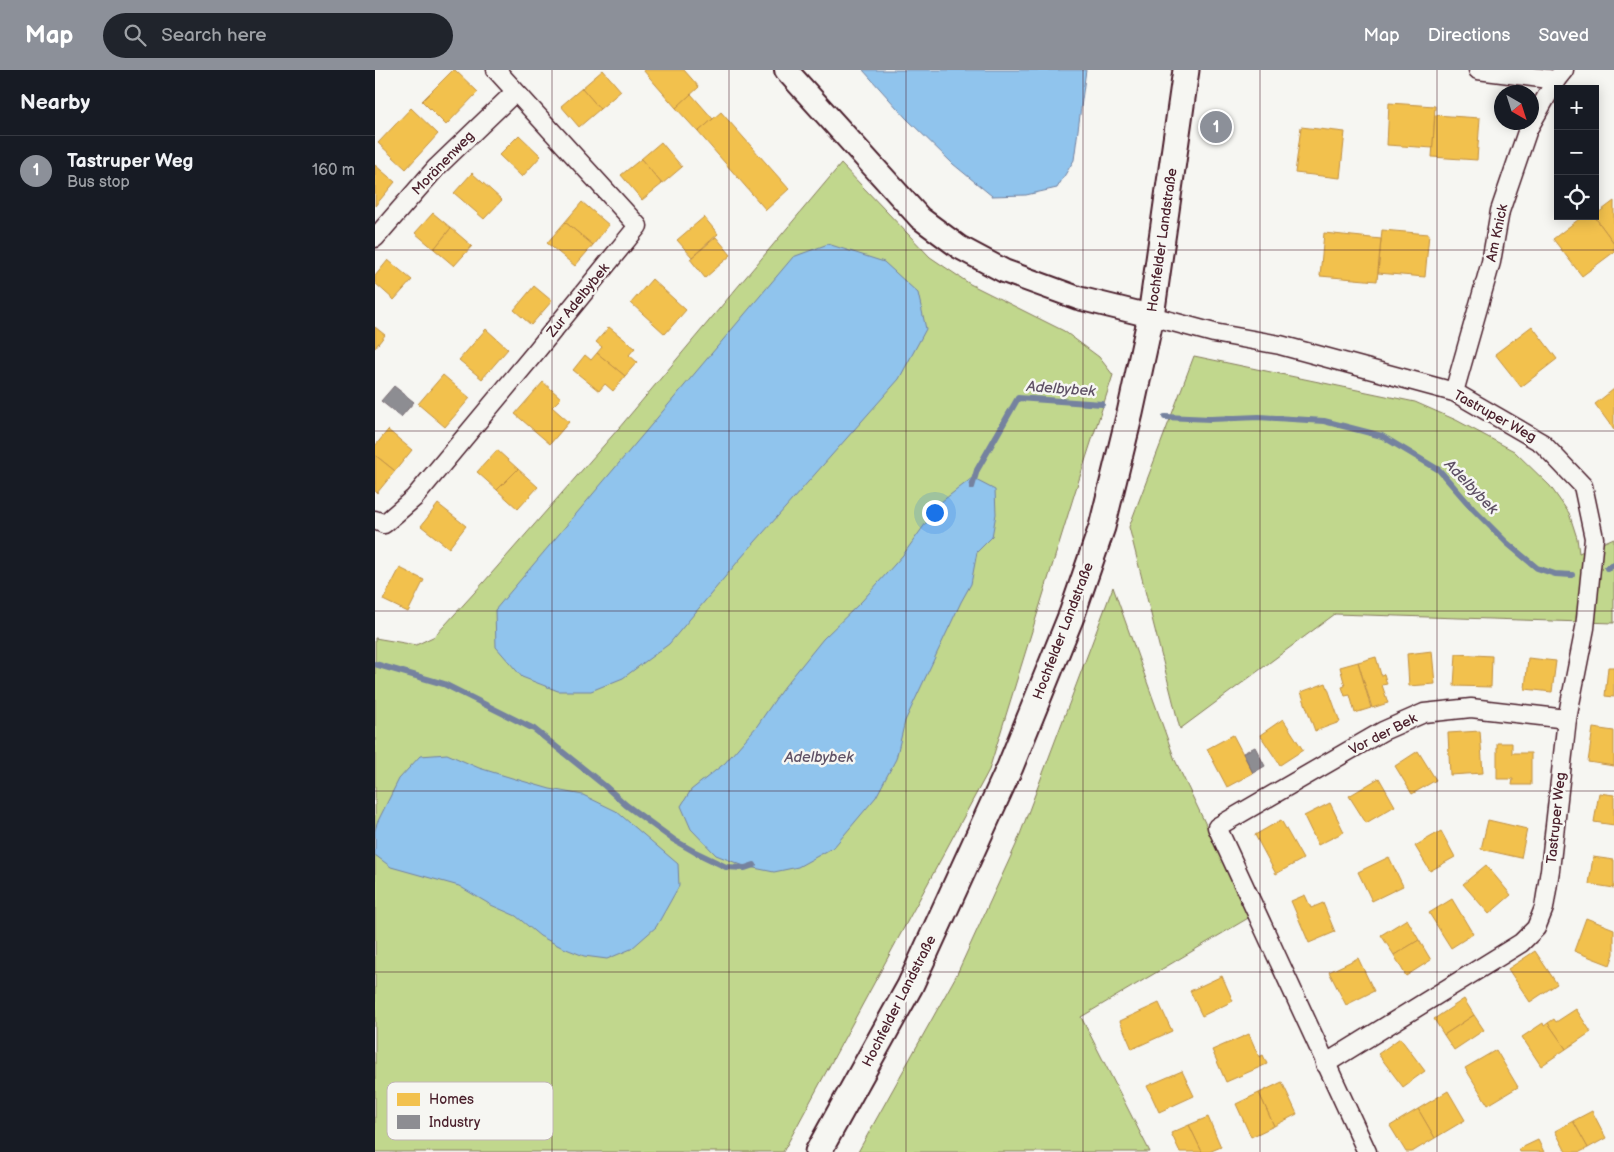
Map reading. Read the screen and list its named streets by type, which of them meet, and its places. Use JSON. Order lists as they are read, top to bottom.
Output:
{
  "streets": {
    "main road": ["Hochfelder Landstraße"],
    "street": [
      "Moränenweg",
      "Am Knick",
      "Zur Adelbybek",
      "Tastruper Weg",
      "Vor der Bek"
    ]
  },
  "crossings": [
    ["Moränenweg", "Zur Adelbybek"],
    ["Am Knick", "Tastruper Weg"],
    ["Hochfelder Landstraße", "Tastruper Weg"],
    ["Tastruper Weg", "Vor der Bek"]
  ],
  "water": ["Adelbybek"],
  "legend": ["Homes", "Industry"],
  "north": "bottom right",
  "page": {
    "header": "Map",
    "search": "Search here",
    "nav": ["Map", "Directions", "Saved"],
    "heading": "Nearby",
    "map_buttons": ["+", "−"],
    "pins": "1",
    "list": [
      {
        "mark": "1",
        "name": "Tastruper Weg",
        "note": "Bus stop",
        "value": "160 m"
      }
    ]
  }
}
